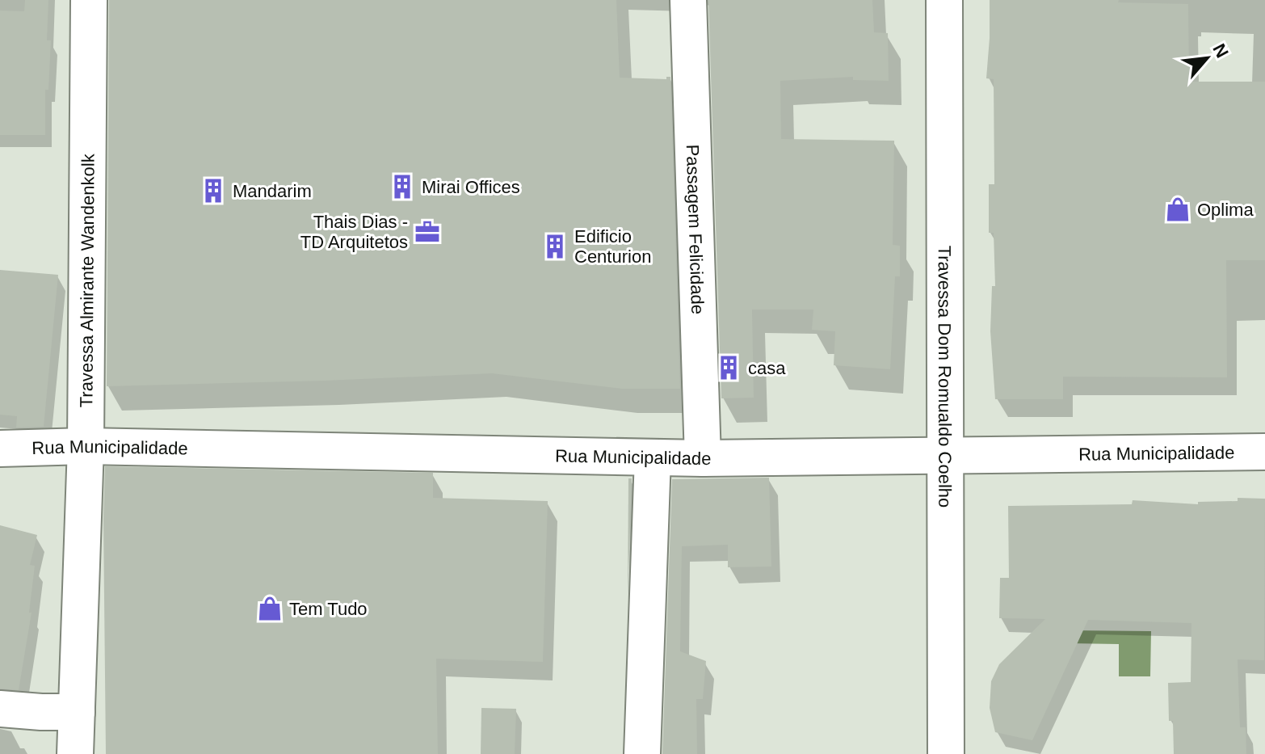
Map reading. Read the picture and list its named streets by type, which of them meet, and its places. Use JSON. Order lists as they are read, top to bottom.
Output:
{
  "streets": {
    "street": [
      "Passagem Felicidade",
      "Travessa Almirante Wandenkolk",
      "Travessa Dom Romualdo Coelho",
      "Rua Municipalidade"
    ]
  },
  "crossings": [
    ["Passagem Felicidade", "Rua Municipalidade"],
    ["Travessa Almirante Wandenkolk", "Rua Municipalidade"],
    ["Travessa Dom Romualdo Coelho", "Rua Municipalidade"]
  ],
  "places": {
    "building": [
      "Mirai Offices",
      "Mandarim",
      "Edificio Centurion",
      "casa"
    ],
    "shop": ["Oplima", "Tem Tudo"],
    "office": ["Thais Dias - TD Arquitetos"]
  },
  "north": "top right"
}
